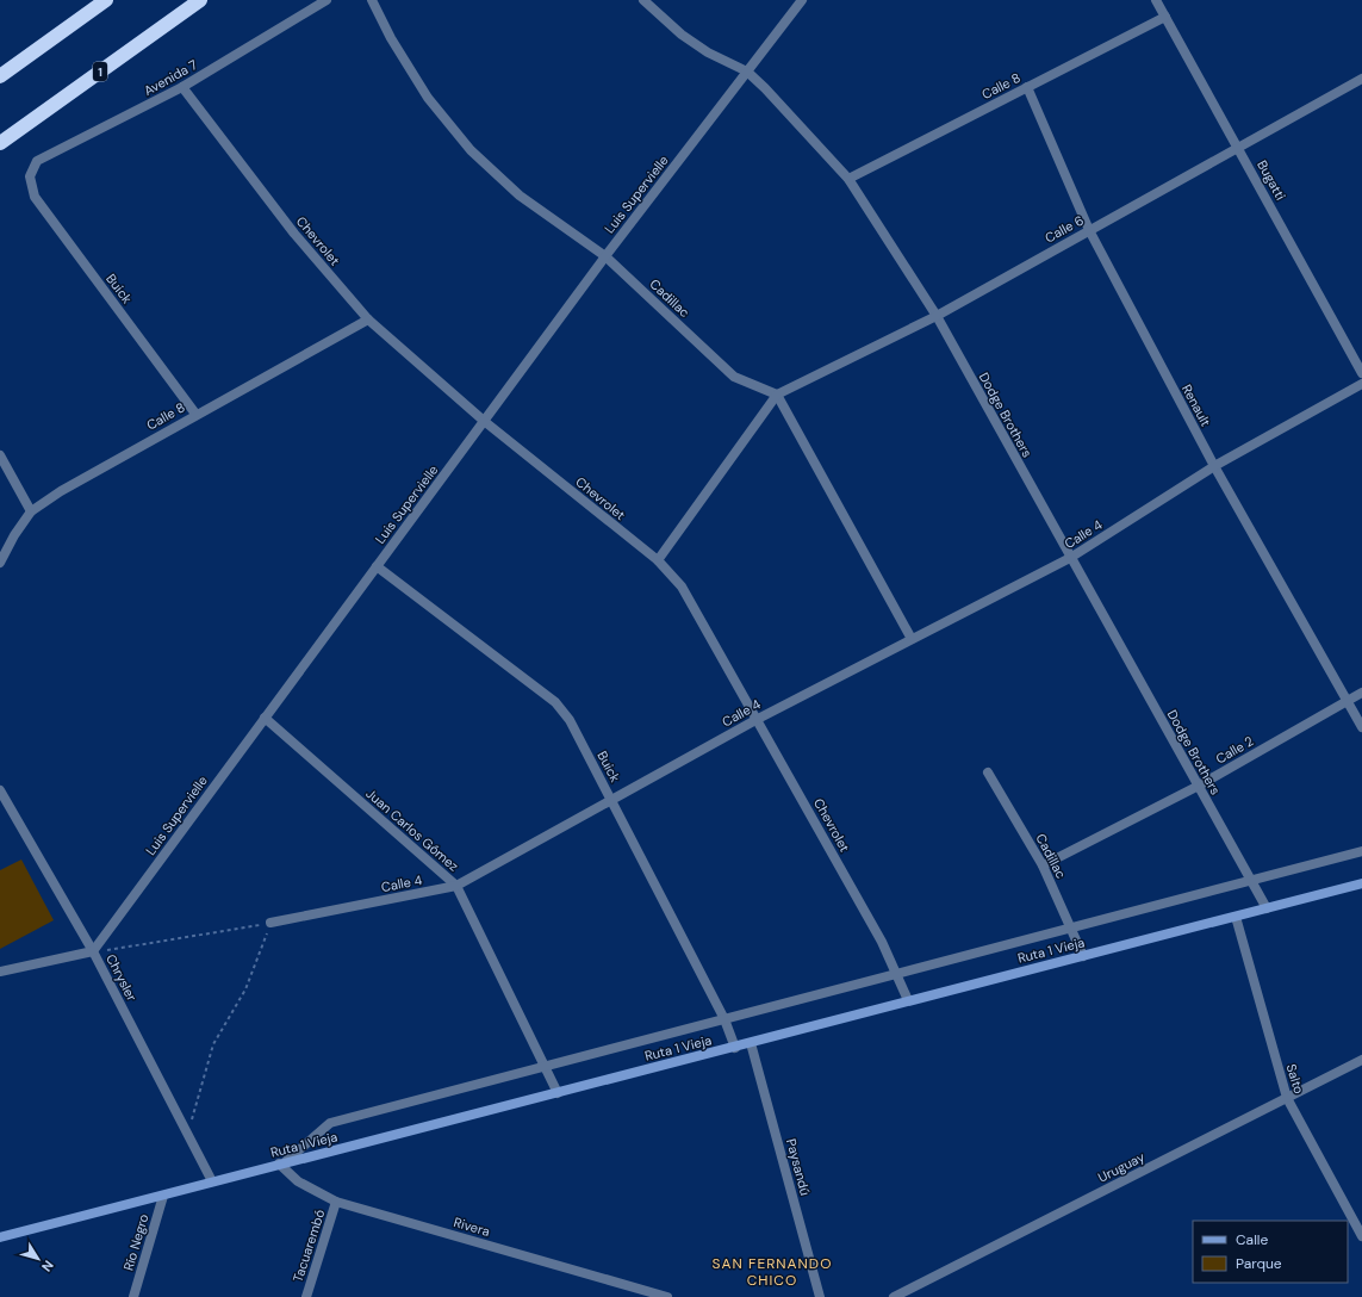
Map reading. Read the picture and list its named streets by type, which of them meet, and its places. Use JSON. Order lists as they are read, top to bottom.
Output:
{
  "streets": {
    "highway": ["1"],
    "street": [
      "Avenida 7",
      "Calle 8",
      "Bugatti",
      "Luis Supervielle",
      "Calle 6",
      "Chevrolet",
      "Buick",
      "Cadillac",
      "Renault",
      "Dodge Brothers",
      "Calle 4",
      "Calle 2",
      "Juan Carlos Gómez",
      "Ruta 1 Vieja",
      "Chrysler",
      "Salto",
      "Paysandú",
      "Uruguay",
      "Rivera",
      "Río Negro",
      "Tacuarembó"
    ]
  },
  "crossings": [
    ["Avenida 7", "Chevrolet"],
    ["Avenida 7", "Buick"],
    ["Calle 8", "Bugatti"],
    ["Calle 8", "Chevrolet"],
    ["Calle 8", "Buick"],
    ["Calle 8", "Renault"],
    ["Calle 8", "Dodge Brothers"],
    ["Bugatti", "Calle 6"],
    ["Luis Supervielle", "Chevrolet"],
    ["Luis Supervielle", "Buick"],
    ["Luis Supervielle", "Cadillac"],
    ["Luis Supervielle", "Dodge Brothers"],
    ["Luis Supervielle", "Juan Carlos Gómez"],
    ["Luis Supervielle", "Chrysler"],
    ["Calle 6", "Cadillac"],
    ["Calle 6", "Renault"],
    ["Calle 6", "Dodge Brothers"],
    ["Chevrolet", "Calle 4"],
    ["Chevrolet", "Ruta 1 Vieja"],
    ["Buick", "Calle 4"],
    ["Buick", "Ruta 1 Vieja"],
    ["Cadillac", "Calle 2"],
    ["Cadillac", "Ruta 1 Vieja"],
    ["Renault", "Calle 4"],
    ["Renault", "Calle 2"],
    ["Dodge Brothers", "Calle 4"],
    ["Dodge Brothers", "Calle 2"],
    ["Dodge Brothers", "Ruta 1 Vieja"],
    ["Calle 4", "Juan Carlos Gómez"],
    ["Juan Carlos Gómez", "Ruta 1 Vieja"],
    ["Ruta 1 Vieja", "Chrysler"],
    ["Ruta 1 Vieja", "Salto"],
    ["Ruta 1 Vieja", "Paysandú"],
    ["Ruta 1 Vieja", "Rivera"],
    ["Ruta 1 Vieja", "Río Negro"],
    ["Salto", "Uruguay"],
    ["Rivera", "Tacuarembó"]
  ],
  "districts": ["SAN FERNANDO CHICO"],
  "legend": ["Calle", "Parque"],
  "north": "bottom right"
}
